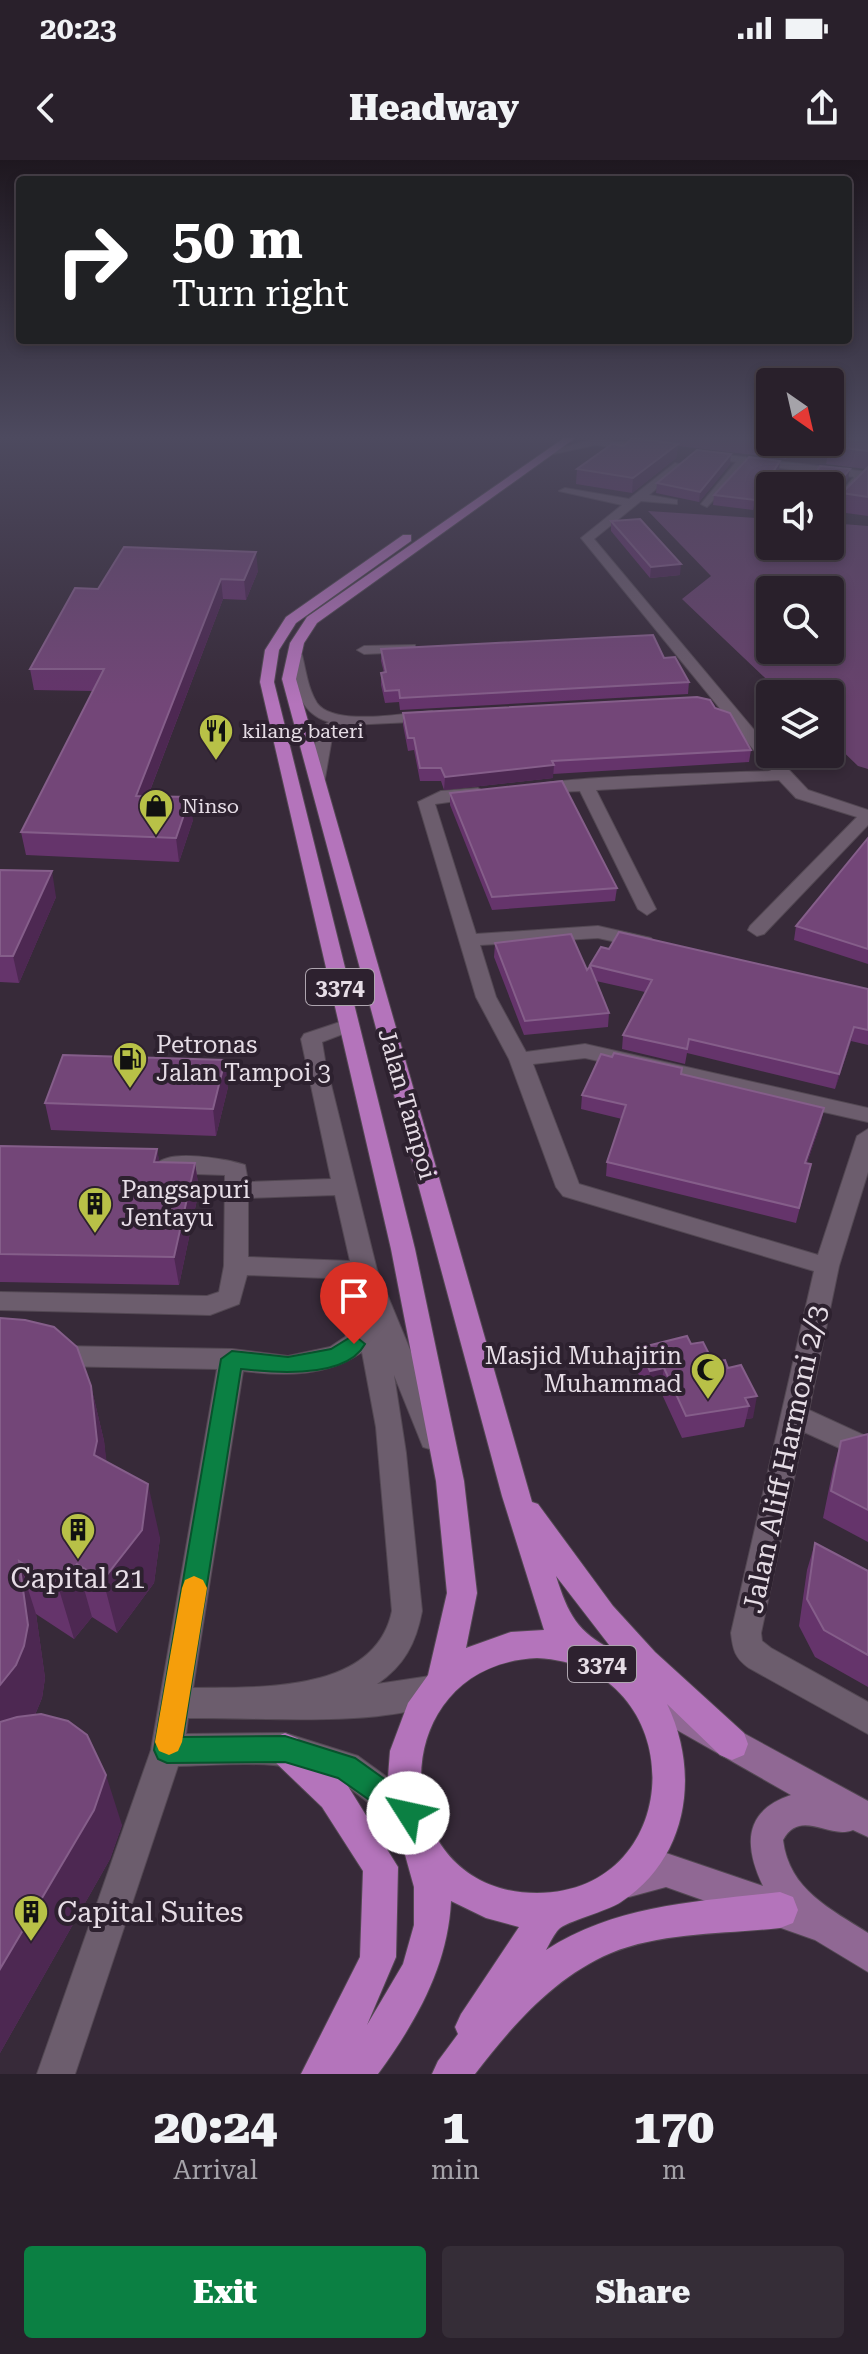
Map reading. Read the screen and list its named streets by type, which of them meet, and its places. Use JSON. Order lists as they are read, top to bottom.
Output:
{
  "streets": {
    "main road": ["3374", "Jalan Tampoi"],
    "street": ["Jalan Aliff Harmoni 2/3"]
  },
  "crossings": [
    ["3374", "Jalan Tampoi"]
  ],
  "places": {
    "restaurant": ["kilang bateri"],
    "shop": ["Ninso"],
    "fuel station": ["Petronas Jalan Tampoi 3"],
    "building": ["Pangsapuri Jentayu", "Capital 21", "Capital Suites"],
    "mosque": ["Masjid Muhajirin Muhammad"]
  },
  "north": "bottom right",
  "page": {
    "status": "20:23",
    "header": "Headway",
    "turn": ["50 m", "Turn right"],
    "eta": [
      "20:24",
      "Arrival",
      "1",
      "min",
      "170",
      "m"
    ],
    "buttons": ["Exit", "Share"]
  }
}
